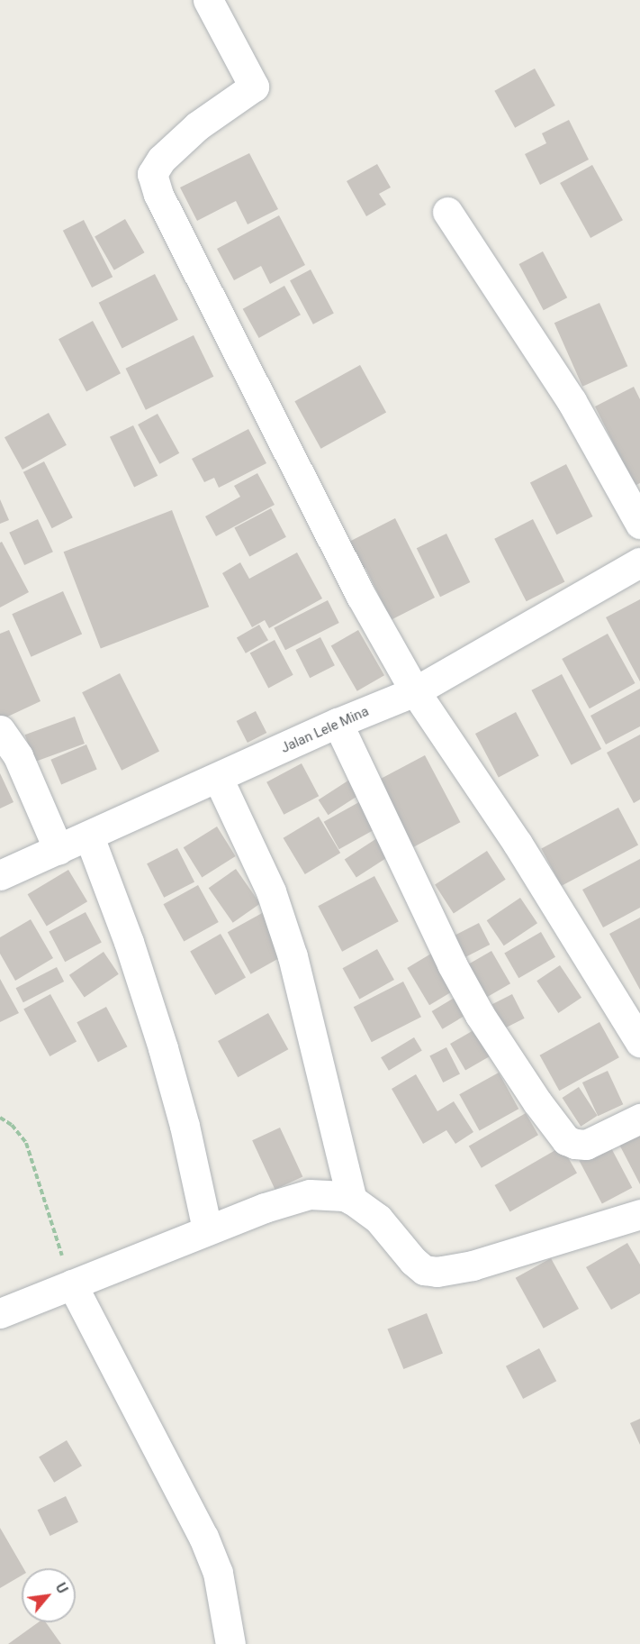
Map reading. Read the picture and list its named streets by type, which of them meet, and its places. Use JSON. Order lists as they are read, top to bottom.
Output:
{
  "streets": {
    "street": ["Jalan Lele Mina"]
  },
  "north": "top right"
}
